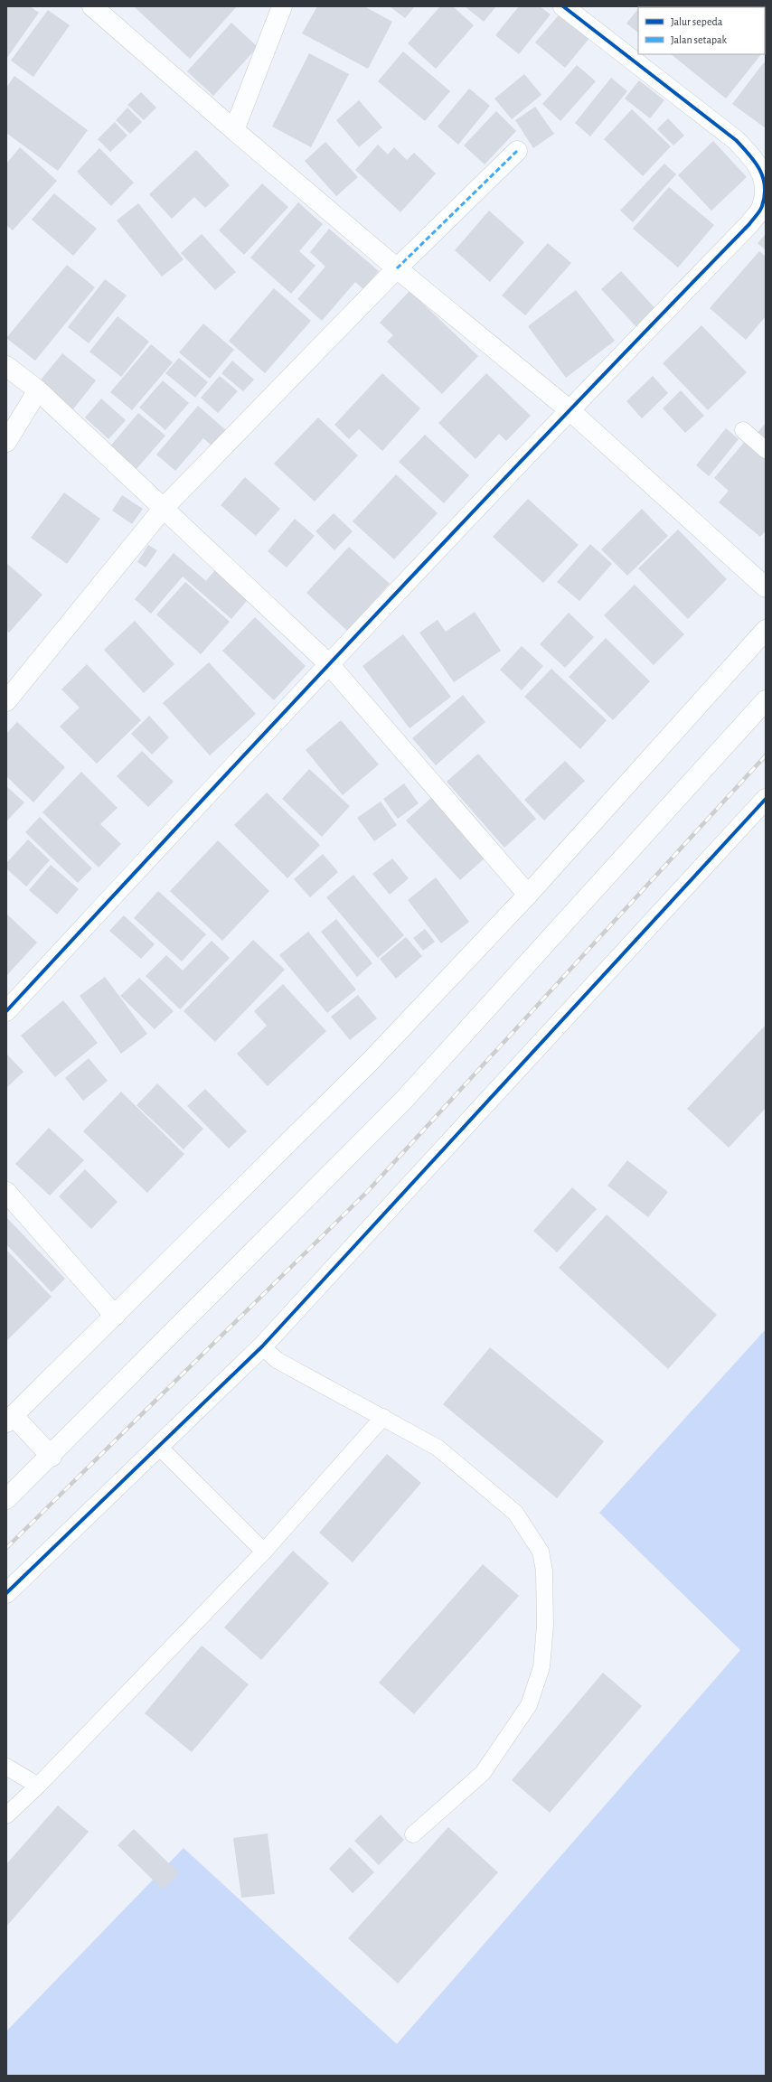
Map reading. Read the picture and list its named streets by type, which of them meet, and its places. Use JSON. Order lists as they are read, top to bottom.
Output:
{
  "legend": ["Jalur sepeda", "Jalan setapak"]
}
